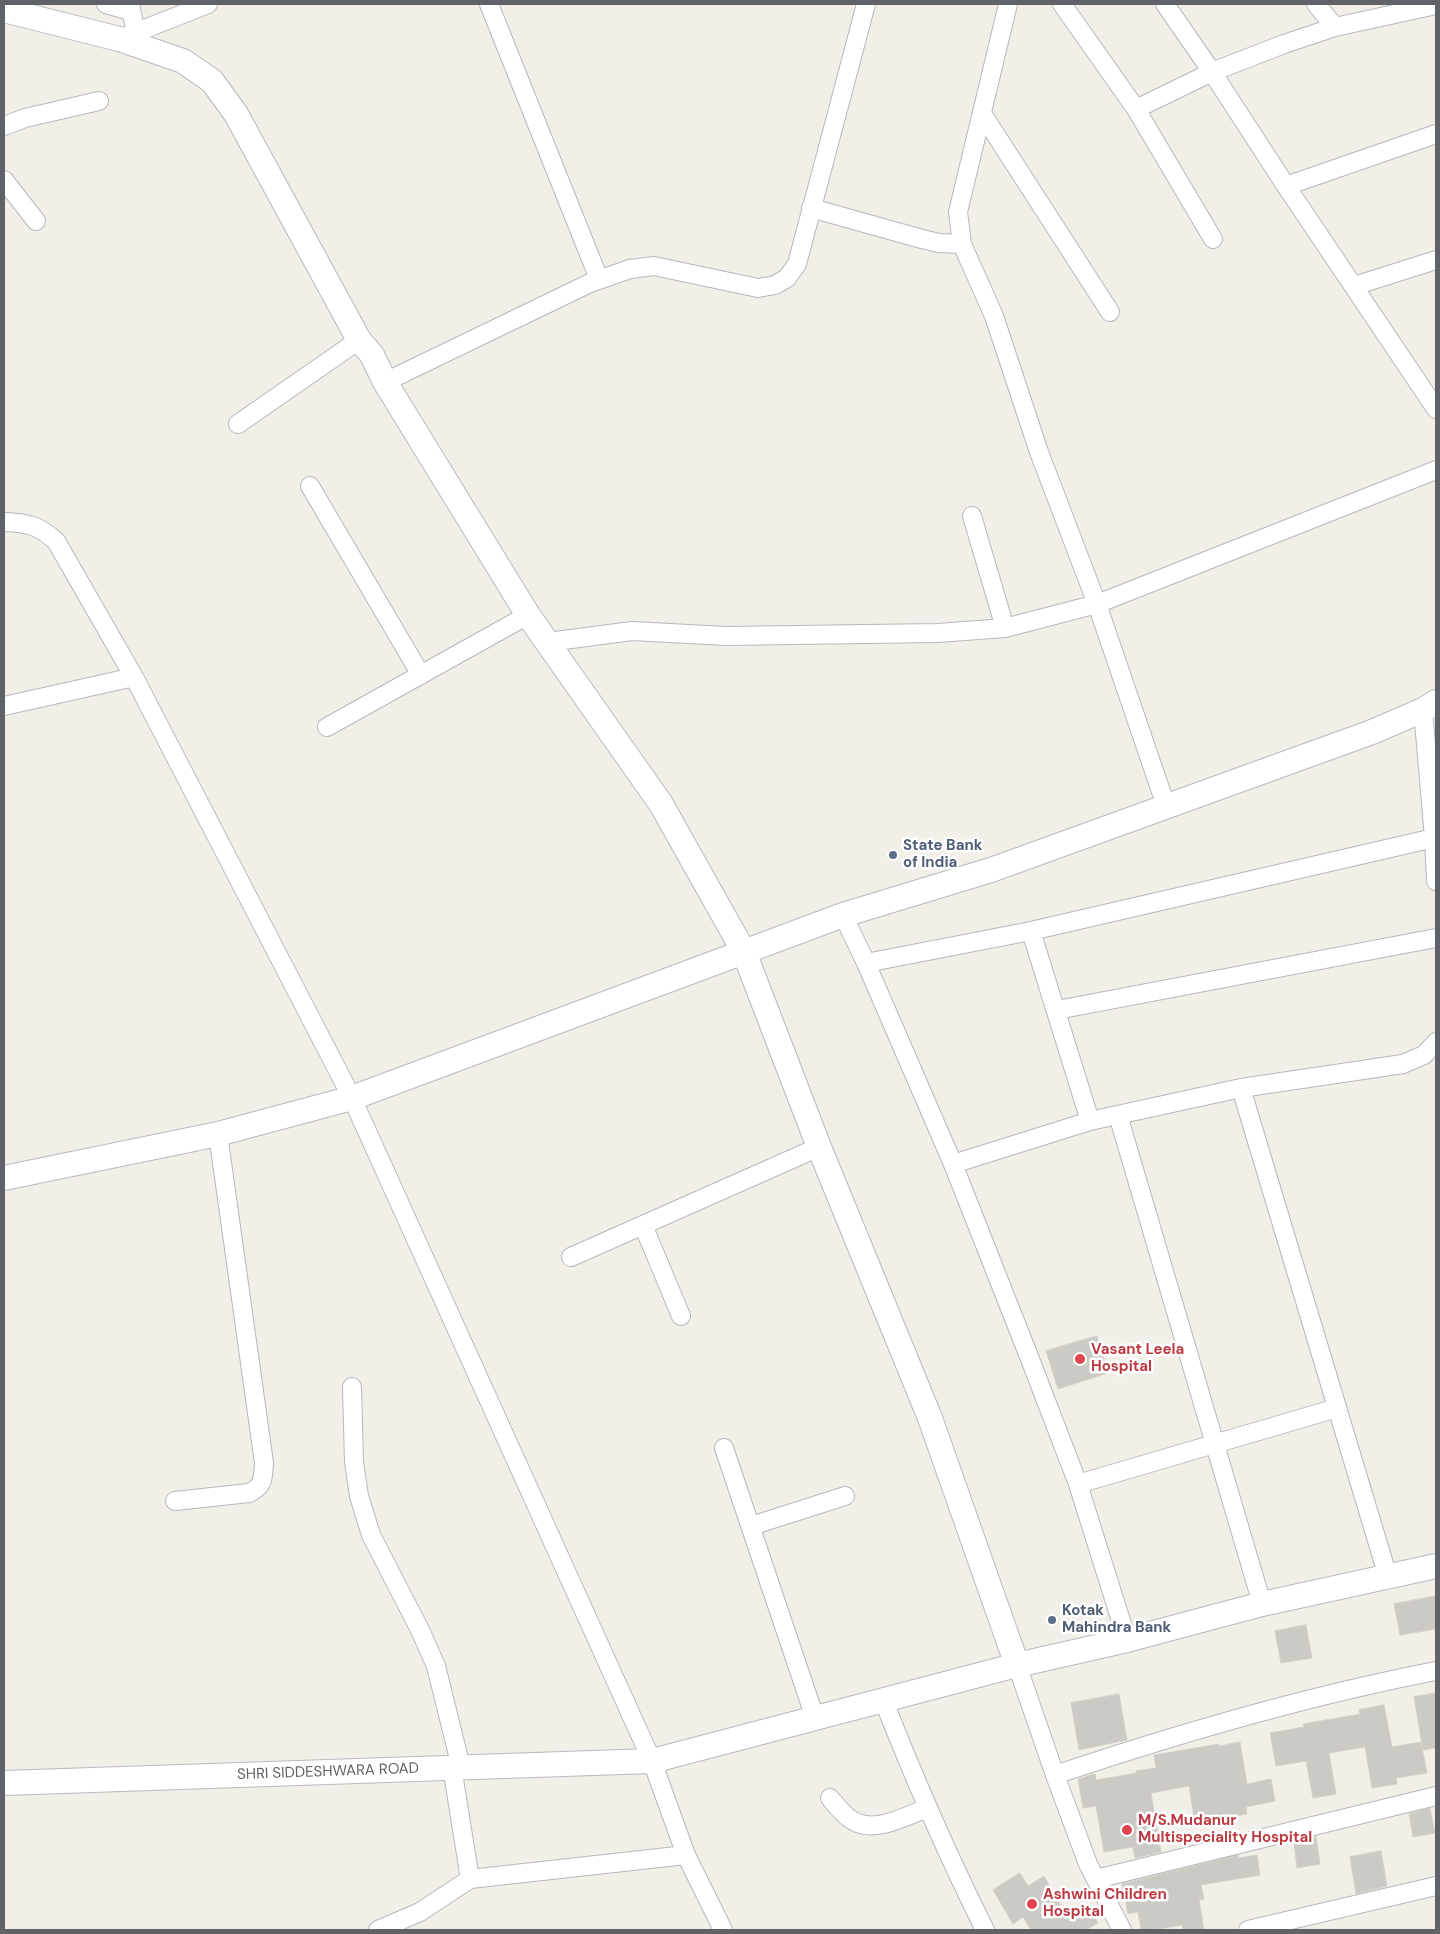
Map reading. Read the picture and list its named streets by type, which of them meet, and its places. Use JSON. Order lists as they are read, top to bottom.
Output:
{
  "streets": {
    "street": ["SHRI SIDDESHWARA ROAD"]
  },
  "places": [
    "State Bank of India",
    "Vasant Leela Hospital",
    "Kotak Mahindra Bank",
    "M/S.Mudanur Multispeciality Hospital",
    "Ashwini Children Hospital"
  ]
}
